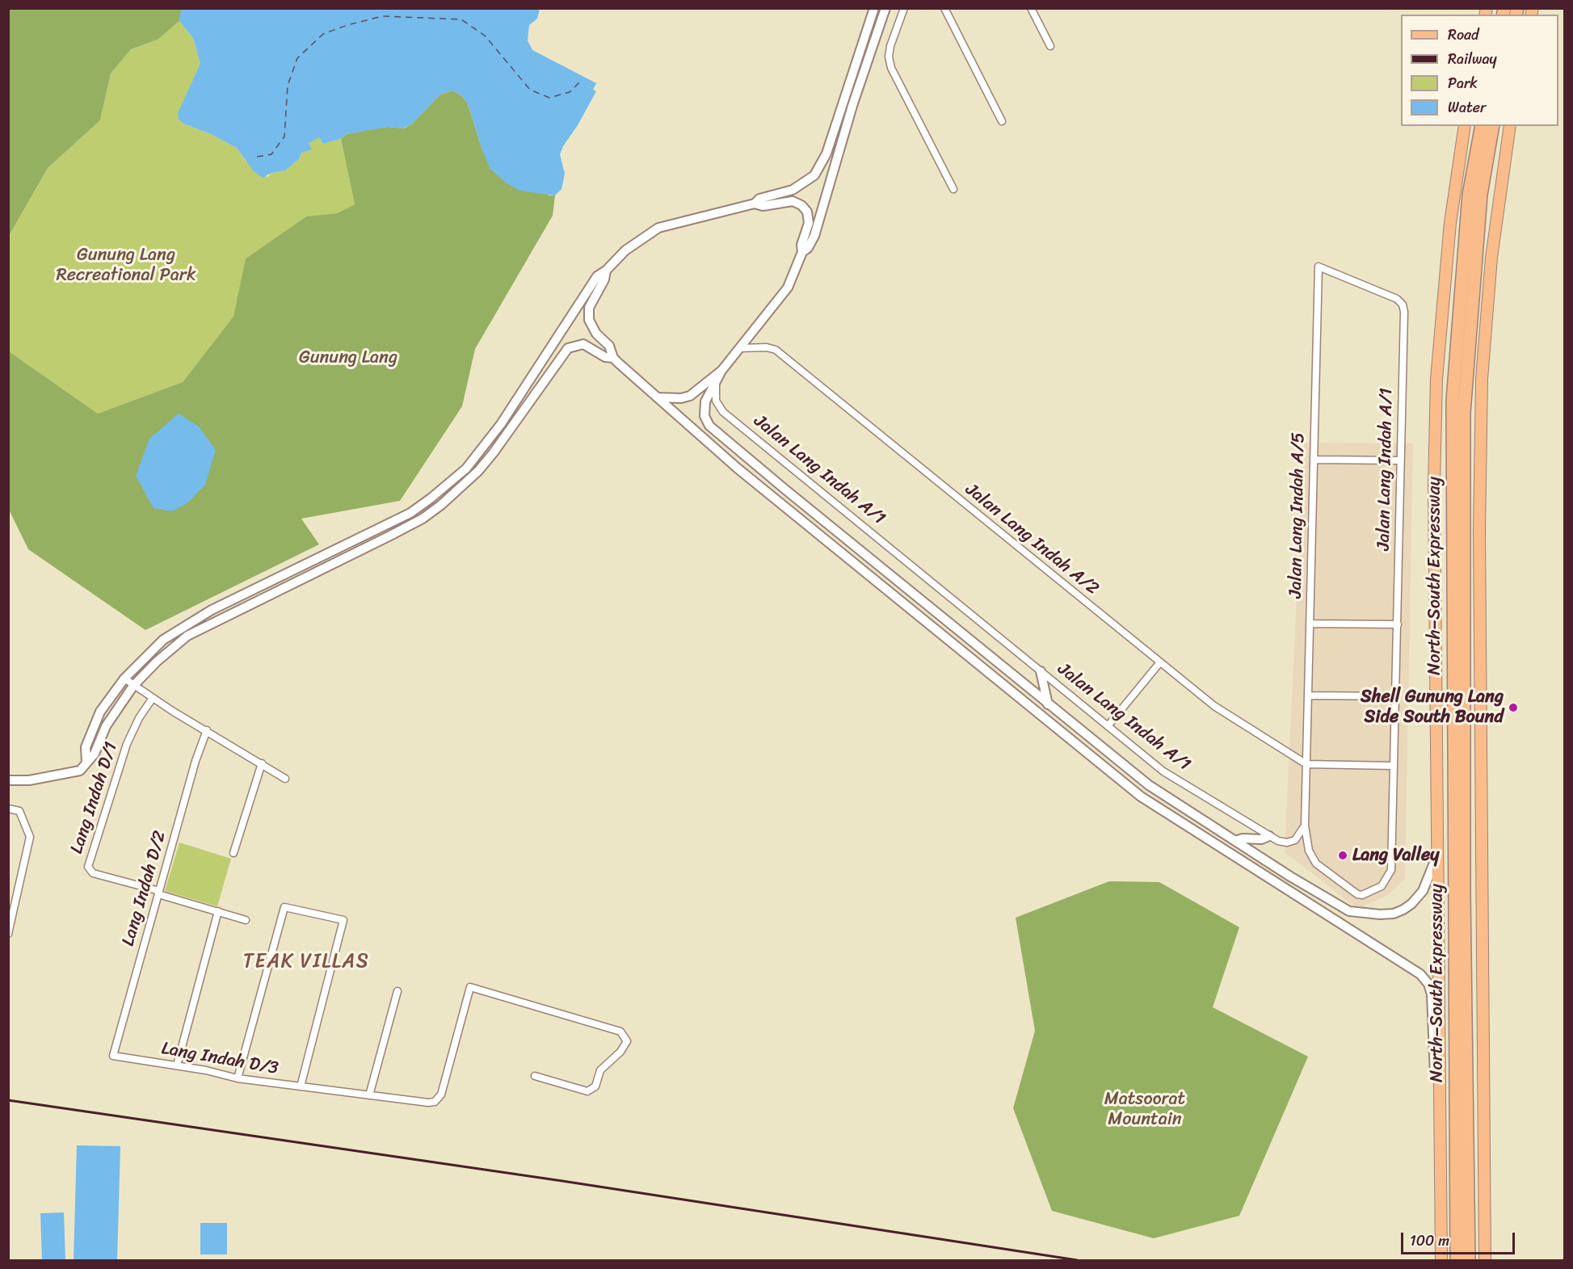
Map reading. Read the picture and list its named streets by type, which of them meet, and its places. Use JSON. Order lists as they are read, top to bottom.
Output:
{
  "streets": {
    "highway": ["North–South Expressway"],
    "street": [
      "Jalan Lang Indah A/1",
      "Jalan Lang Indah A/5",
      "Jalan Lang Indah A/2",
      "Lang Indah D/1",
      "Lang Indah D/2",
      "Lang Indah D/3"
    ]
  },
  "crossings": [
    ["Jalan Lang Indah A/1", "Jalan Lang Indah A/5"],
    ["Jalan Lang Indah A/5", "Jalan Lang Indah A/2"],
    ["Lang Indah D/1", "Lang Indah D/2"],
    ["Lang Indah D/2", "Lang Indah D/3"]
  ],
  "districts": ["TEAK VILLAS"],
  "parks": ["Gunung Lang Recreational Park", "Gunung Lang", "Matsoorat Mountain"],
  "places": ["Shell Gunung Lang Side South Bound", "Lang Valley"],
  "legend": [
    "Road",
    "Railway",
    "Park",
    "Water"
  ],
  "scale_bar": "100 m"
}
